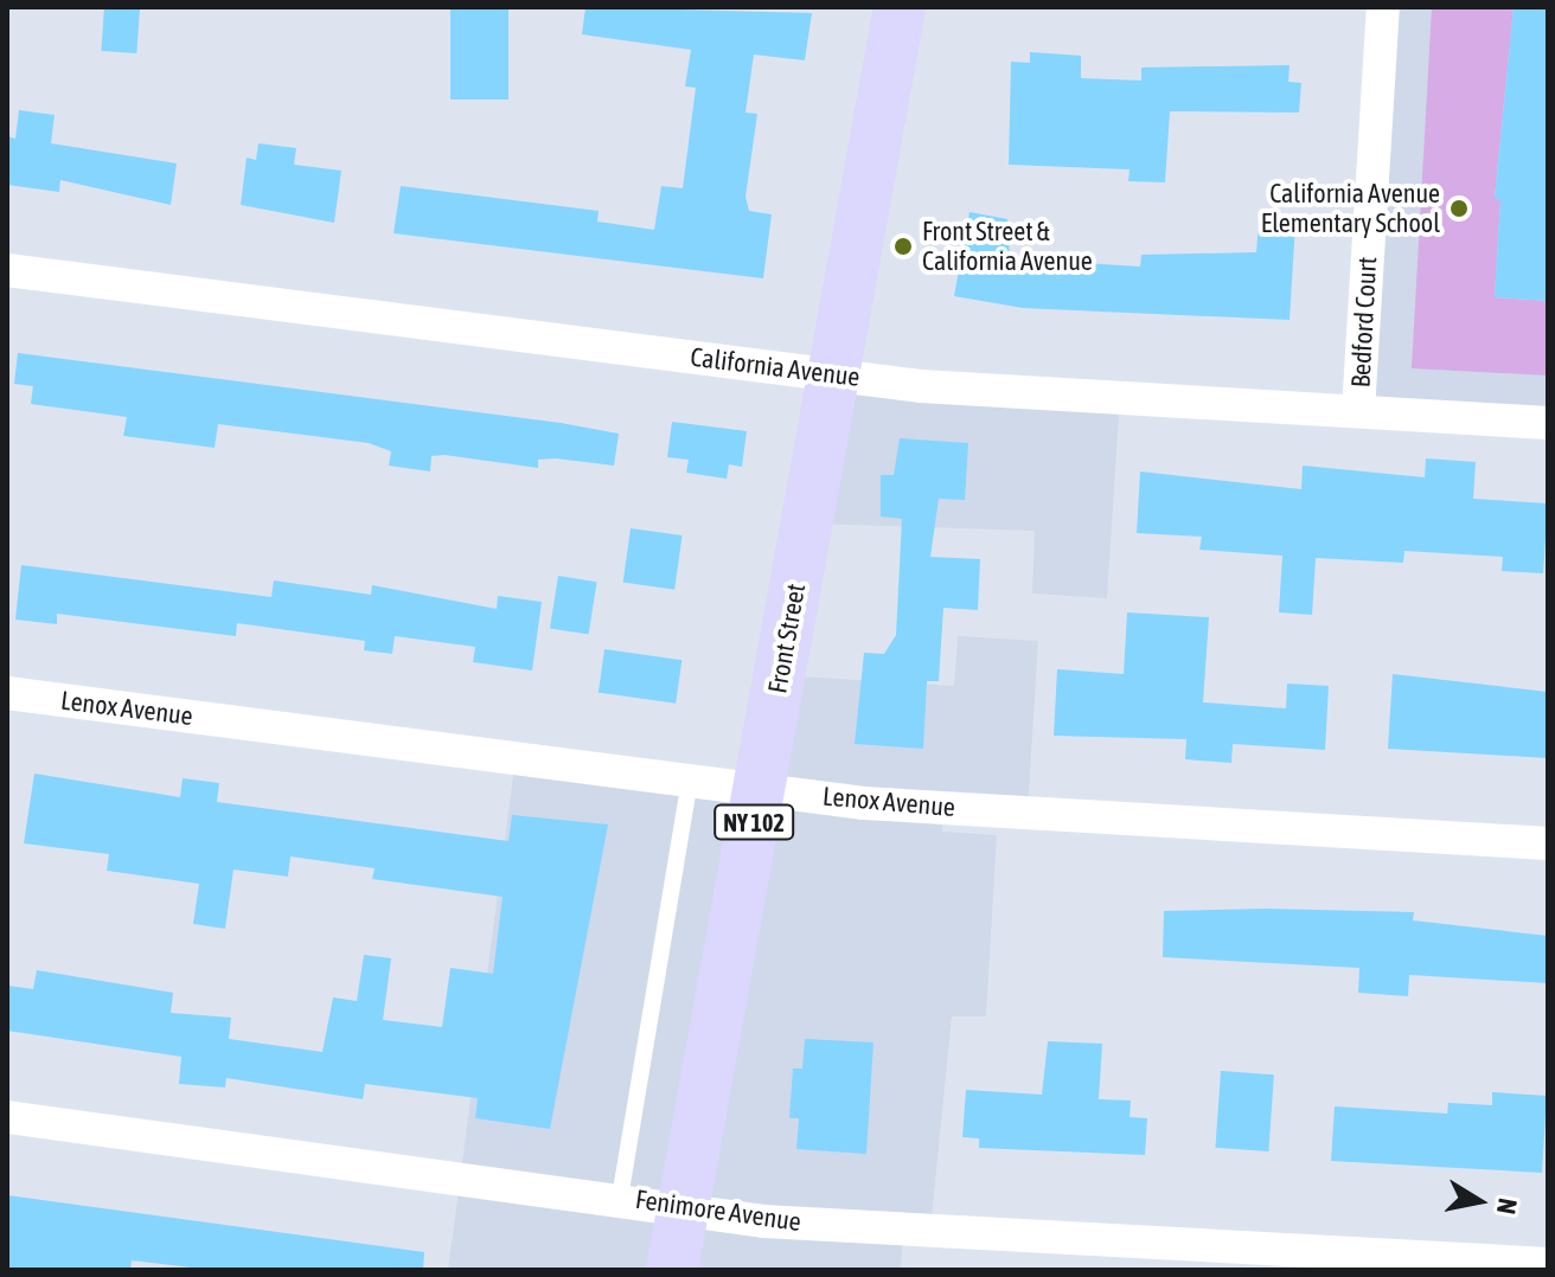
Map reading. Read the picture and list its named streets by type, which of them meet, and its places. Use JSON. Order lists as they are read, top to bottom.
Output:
{
  "streets": {
    "main road": ["Front Street", "NY 102"],
    "street": [
      "Bedford Court",
      "California Avenue",
      "Lenox Avenue",
      "Fenimore Avenue"
    ]
  },
  "crossings": [
    ["Bedford Court", "California Avenue"],
    ["California Avenue", "Front Street"],
    ["Front Street", "Lenox Avenue"],
    ["Front Street", "Fenimore Avenue"]
  ],
  "places": ["California Avenue Elementary School", "Front Street & California Avenue"],
  "north": "right"
}
